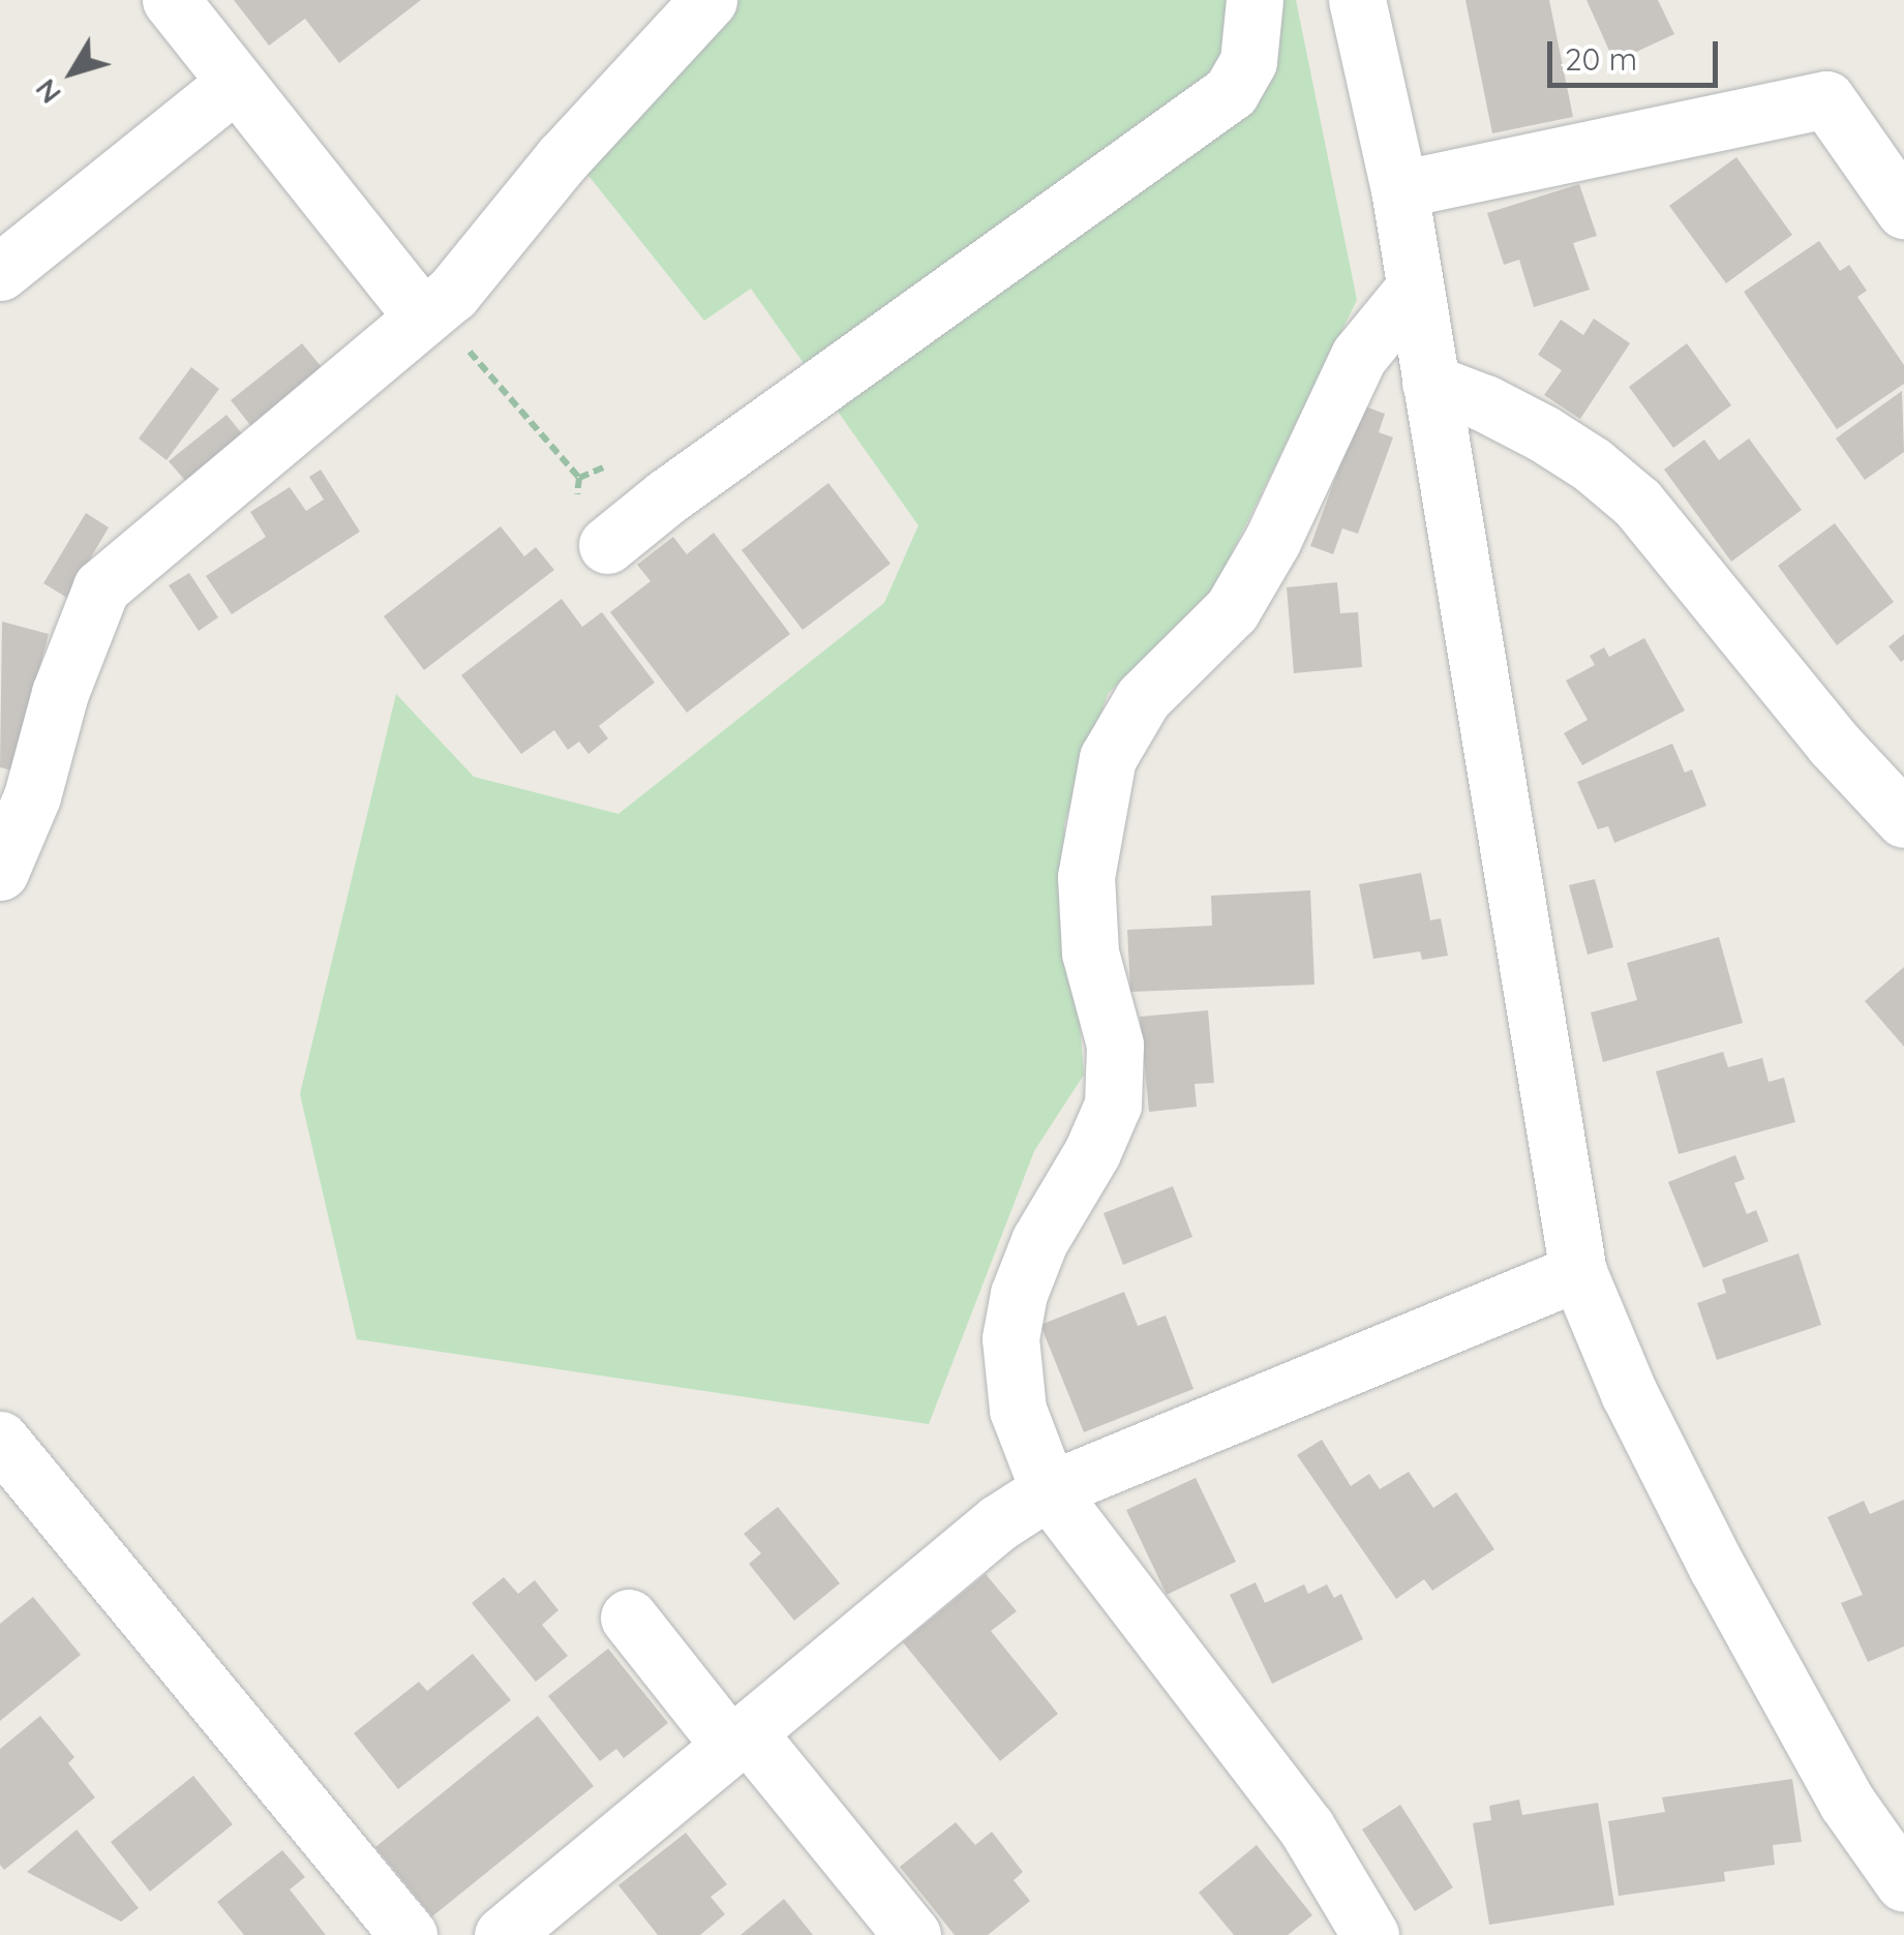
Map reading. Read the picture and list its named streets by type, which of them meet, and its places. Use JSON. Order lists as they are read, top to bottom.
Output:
{
  "scale_bar": "20 m",
  "north": "bottom left"
}
